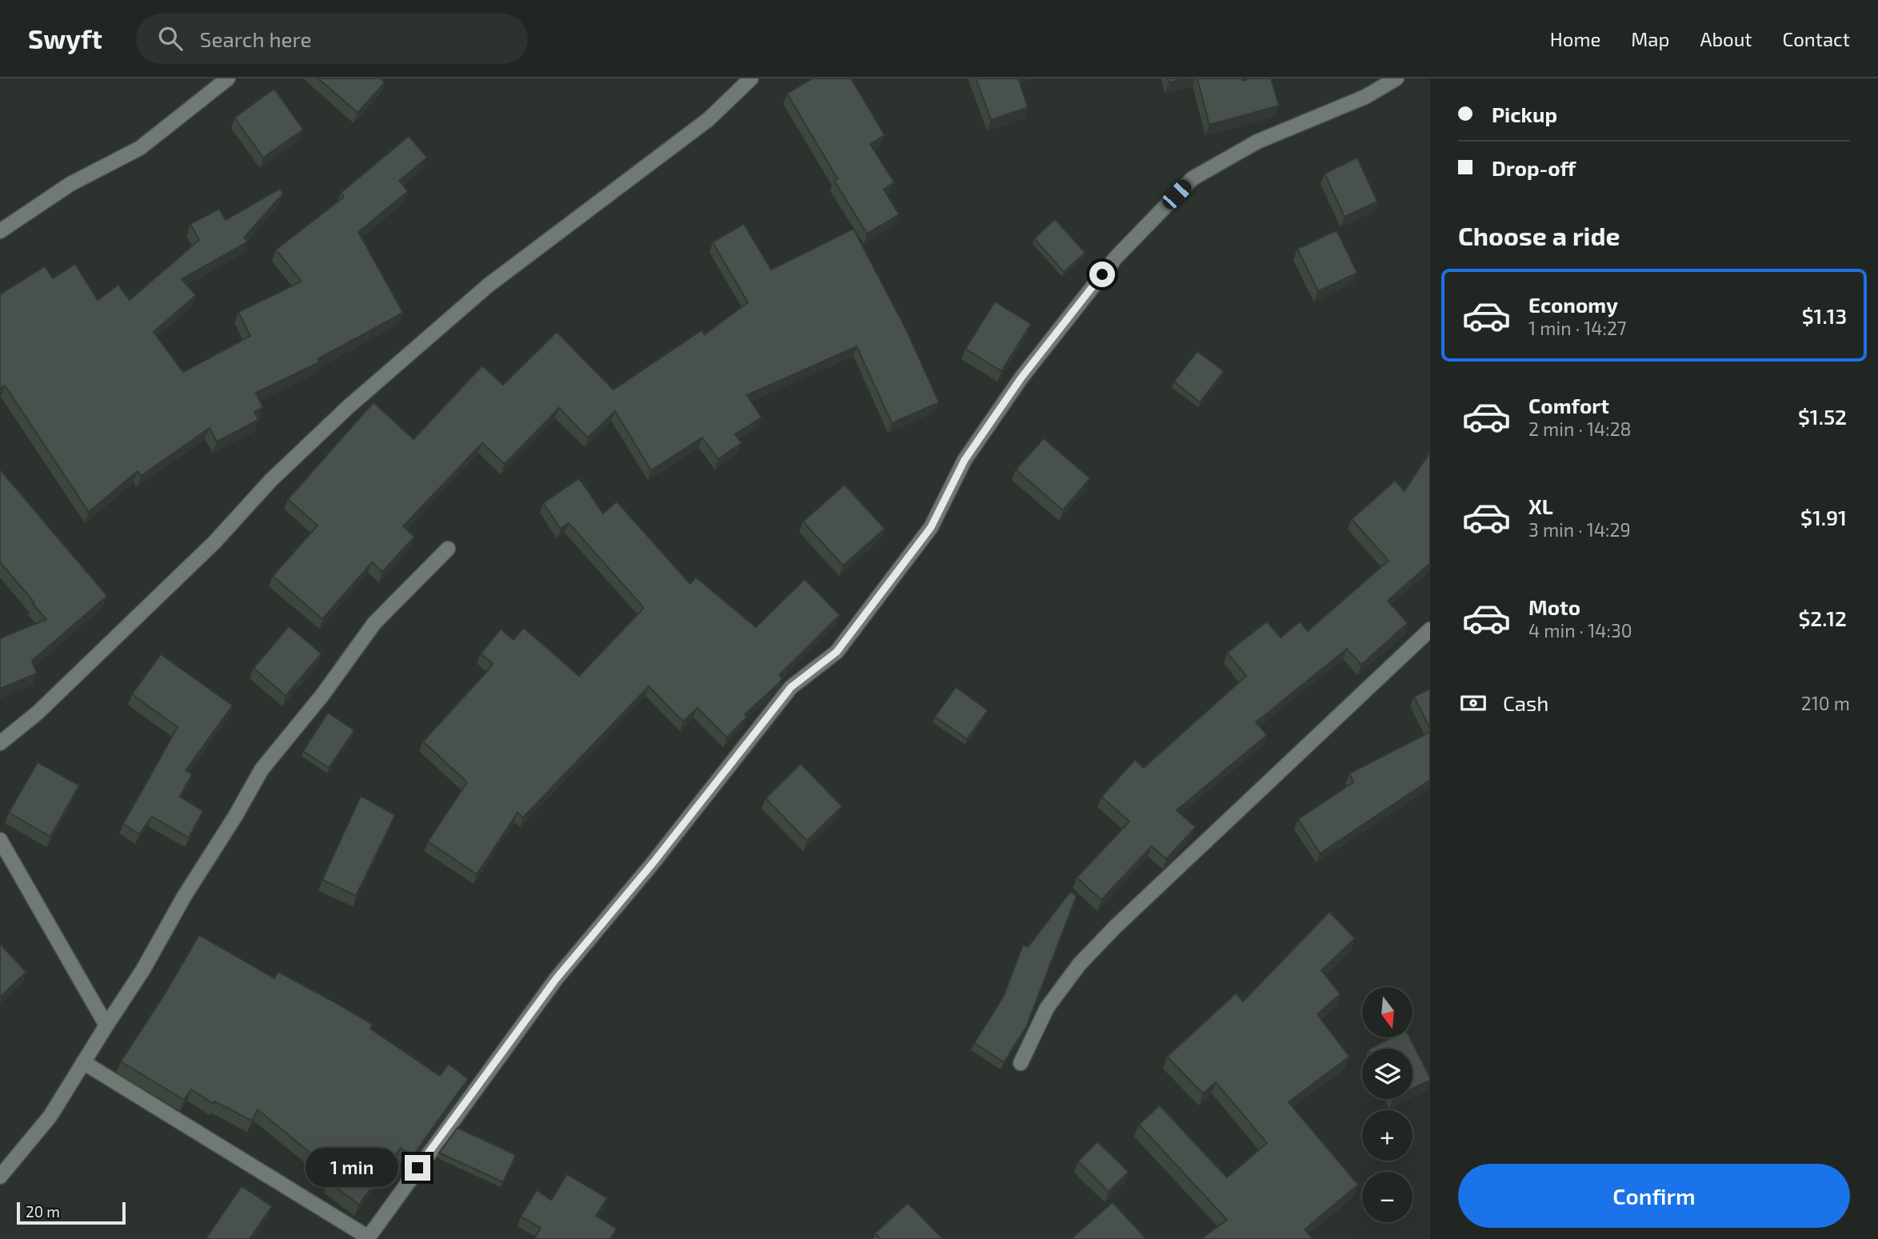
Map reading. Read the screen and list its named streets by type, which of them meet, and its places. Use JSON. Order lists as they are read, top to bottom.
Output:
{
  "scale_bar": "20 m",
  "north": "bottom",
  "page": {
    "header": "Swyft",
    "search": "Search here",
    "nav": [
      "Home",
      "Map",
      "About",
      "Contact"
    ],
    "banner": ["Pickup", "Drop-off"],
    "heading": "Choose a ride",
    "list": [
      {
        "name": "Economy",
        "note": "1 min · 14:27",
        "value": "$1.13"
      },
      {
        "name": "Comfort",
        "note": "2 min · 14:28",
        "value": "$1.52"
      },
      {
        "name": "XL",
        "note": "3 min · 14:29",
        "value": "$1.91"
      },
      {
        "name": "Moto",
        "note": "4 min · 14:30",
        "value": "$2.12"
      }
    ],
    "pay": ["Cash", "210 m"],
    "map_buttons": ["+", "−"],
    "bubble": "1 min",
    "buttons": "Confirm",
    "scale": "20 m"
  }
}
